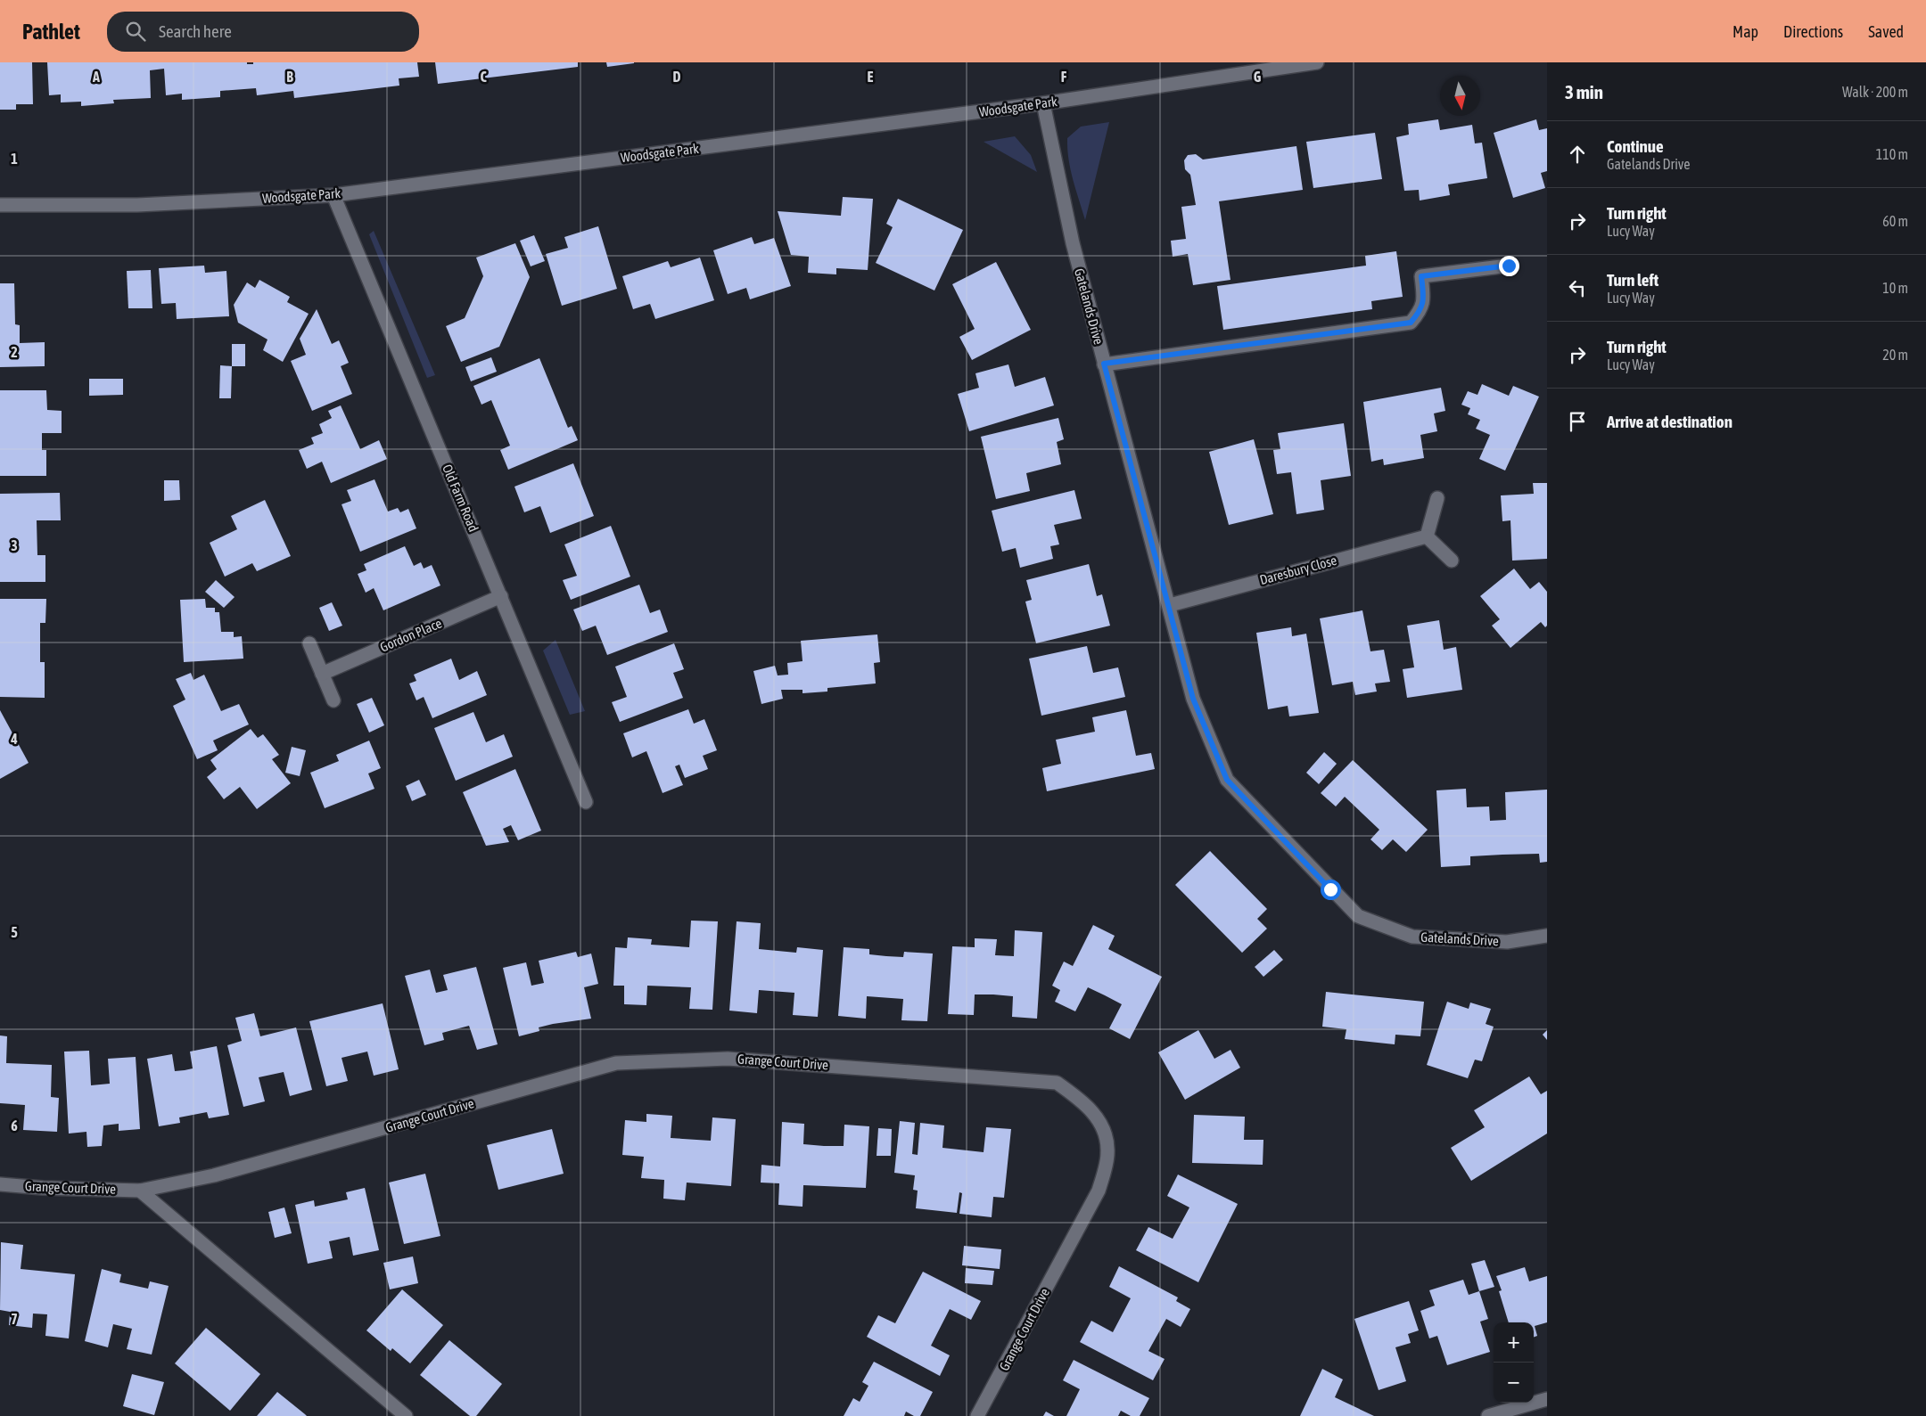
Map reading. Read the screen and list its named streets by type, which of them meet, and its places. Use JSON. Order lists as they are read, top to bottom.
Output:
{
  "streets": {
    "street": [
      "Woodsgate Park",
      "Gatelands Drive",
      "Old Farm Road",
      "Daresbury Close",
      "Gordon Place",
      "Grange Court Drive"
    ]
  },
  "crossings": [
    ["Woodsgate Park", "Gatelands Drive"],
    ["Woodsgate Park", "Old Farm Road"],
    ["Gatelands Drive", "Daresbury Close"],
    ["Old Farm Road", "Gordon Place"]
  ],
  "north": "bottom",
  "page": {
    "header": "Pathlet",
    "search": "Search here",
    "nav": ["Map", "Directions", "Saved"],
    "heading": ["3 min", "Walk · 200 m"],
    "list": [
      ["Continue", "Gatelands Drive", "110 m"],
      ["Turn right", "Lucy Way", "60 m"],
      ["Turn left", "Lucy Way", "10 m"],
      ["Turn right", "Lucy Way", "20 m"],
      "Arrive at destination"
    ],
    "map_buttons": ["+", "−"]
  },
  "grid": {
    "columns": [
      "A",
      "B",
      "C",
      "D",
      "E",
      "F",
      "G"
    ],
    "rows": [
      "1",
      "2",
      "3",
      "4",
      "5",
      "6",
      "7"
    ]
  }
}
